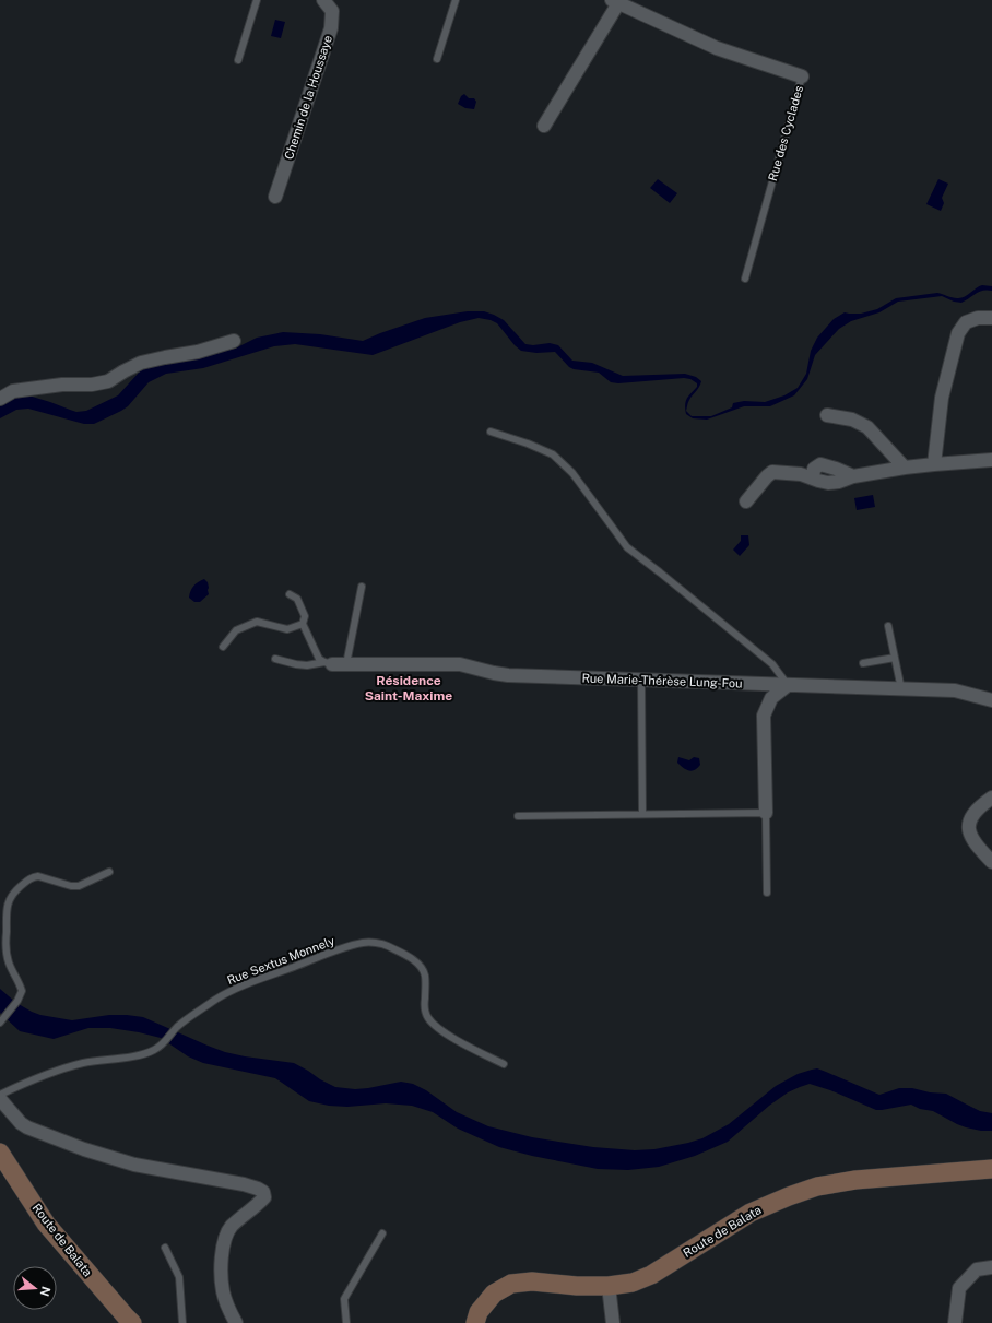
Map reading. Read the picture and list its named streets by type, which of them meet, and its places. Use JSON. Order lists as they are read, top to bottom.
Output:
{
  "streets": {
    "main road": ["Route de Balata"],
    "street": ["Chemin de la Houssaye", "Rue des Cyclades", "Rue Marie-Thérèse Lung-Fou"],
    "lane": ["Rue Sextus Monnely"]
  },
  "districts": ["Résidence Saint-Maxime"],
  "north": "right"
}
